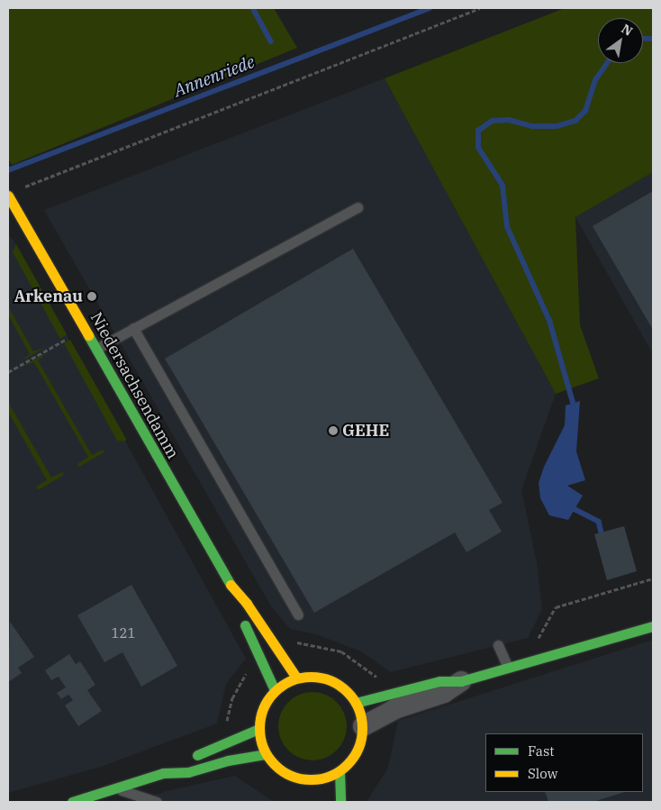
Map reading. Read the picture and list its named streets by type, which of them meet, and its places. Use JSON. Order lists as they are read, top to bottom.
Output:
{
  "streets": {
    "main road": ["Niedersachsendamm"]
  },
  "water": ["Annenriede"],
  "places": ["Arkenau", "GEHE"],
  "house_numbers": ["121"],
  "legend": ["Fast", "Slow"],
  "north": "top right"
}
